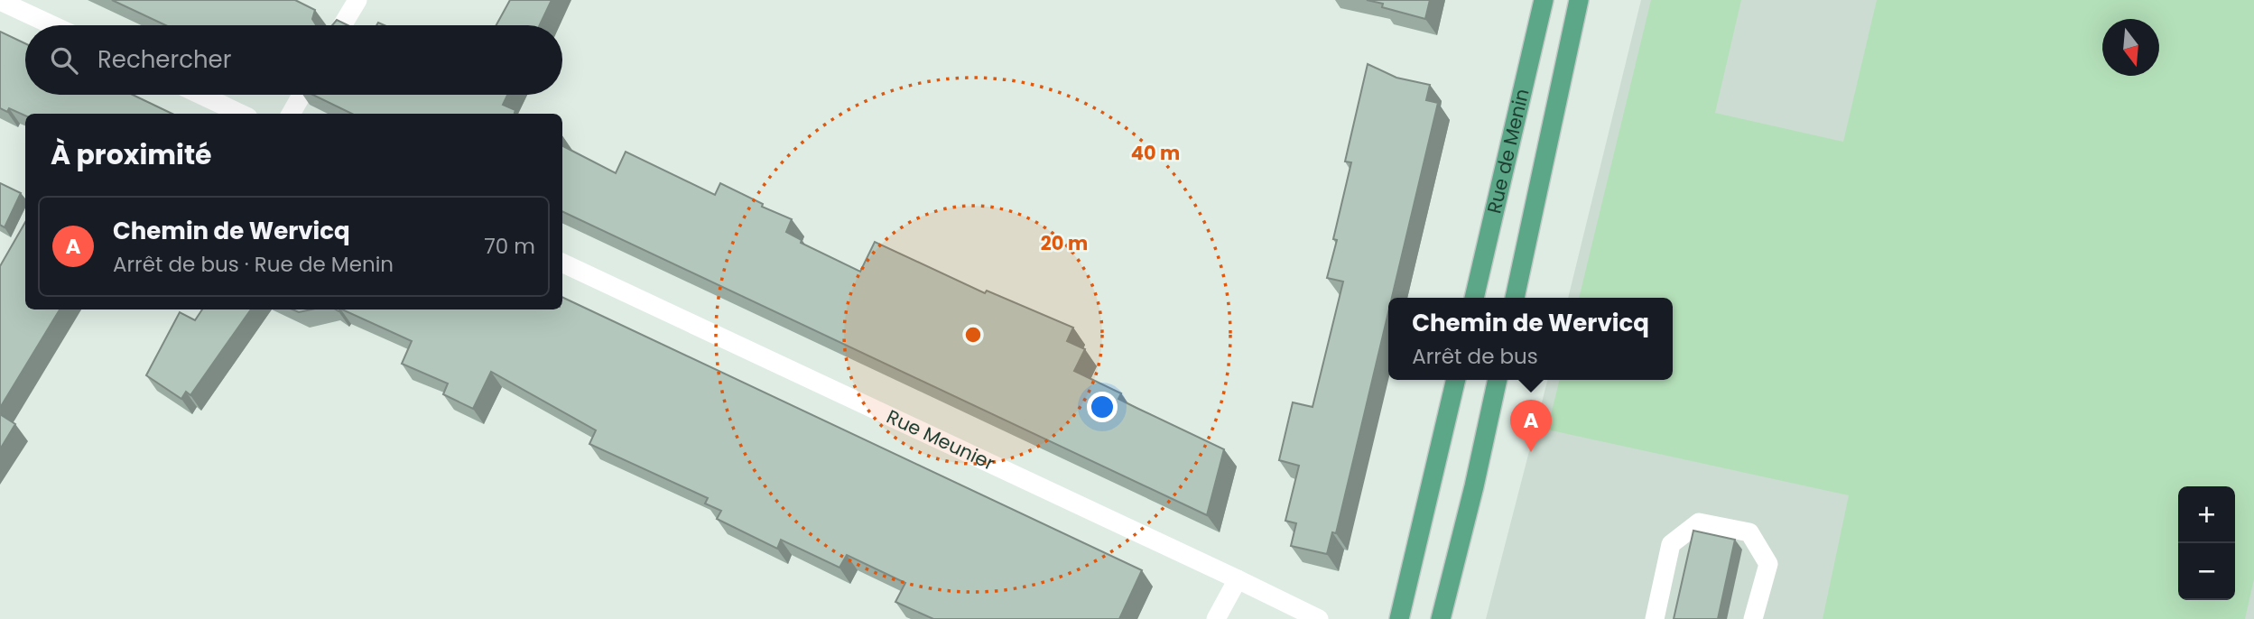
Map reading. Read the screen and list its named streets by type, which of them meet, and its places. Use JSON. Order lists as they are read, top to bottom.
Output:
{
  "streets": {
    "main road": ["Rue de Menin"],
    "street": ["Rue Meunier"]
  },
  "north": "bottom",
  "page": {
    "search": "Rechercher",
    "heading": "À proximité",
    "list": [
      {
        "mark": "A",
        "name": "Chemin de Wervicq",
        "note": "Arrêt de bus · Rue de Menin",
        "value": "70 m"
      }
    ],
    "popup": ["Chemin de Wervicq", "Arrêt de bus"],
    "pins": "A",
    "map_buttons": ["+", "−"]
  },
  "rings": ["40 m", "20 m"]
}
